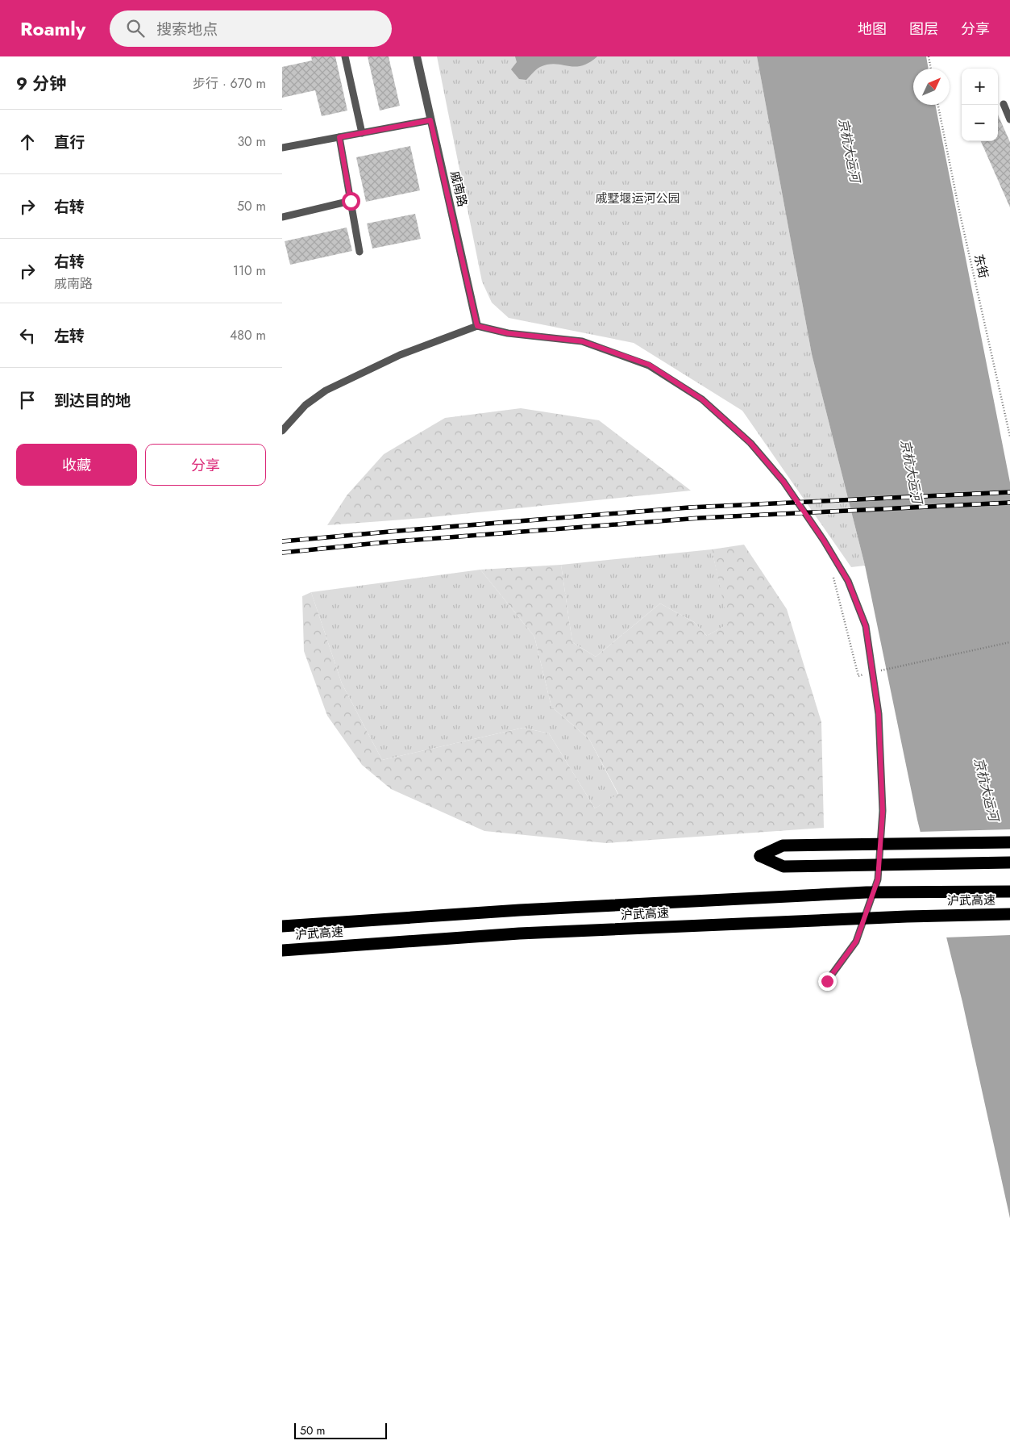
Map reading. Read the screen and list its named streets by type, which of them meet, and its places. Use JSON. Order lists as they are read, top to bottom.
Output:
{
  "streets": {
    "highway": ["沪武高速"],
    "street": ["戚南路"],
    "path": ["东街"]
  },
  "water": ["京杭大运河"],
  "parks": ["戚墅堰运河公园"],
  "scale_bar": "50 m",
  "north": "top right",
  "page": {
    "header": "Roamly",
    "search": "搜索地点",
    "nav": ["地图", "图层", "分享"],
    "heading": ["9 分钟", "步行 · 670 m"],
    "map_buttons": ["+", "−"],
    "list": [
      ["直行", "30 m"],
      ["右转", "50 m"],
      ["右转", "戚南路", "110 m"],
      ["左转", "480 m"],
      "到达目的地"
    ],
    "buttons": ["收藏", "分享"],
    "scale": "50 m"
  }
}
